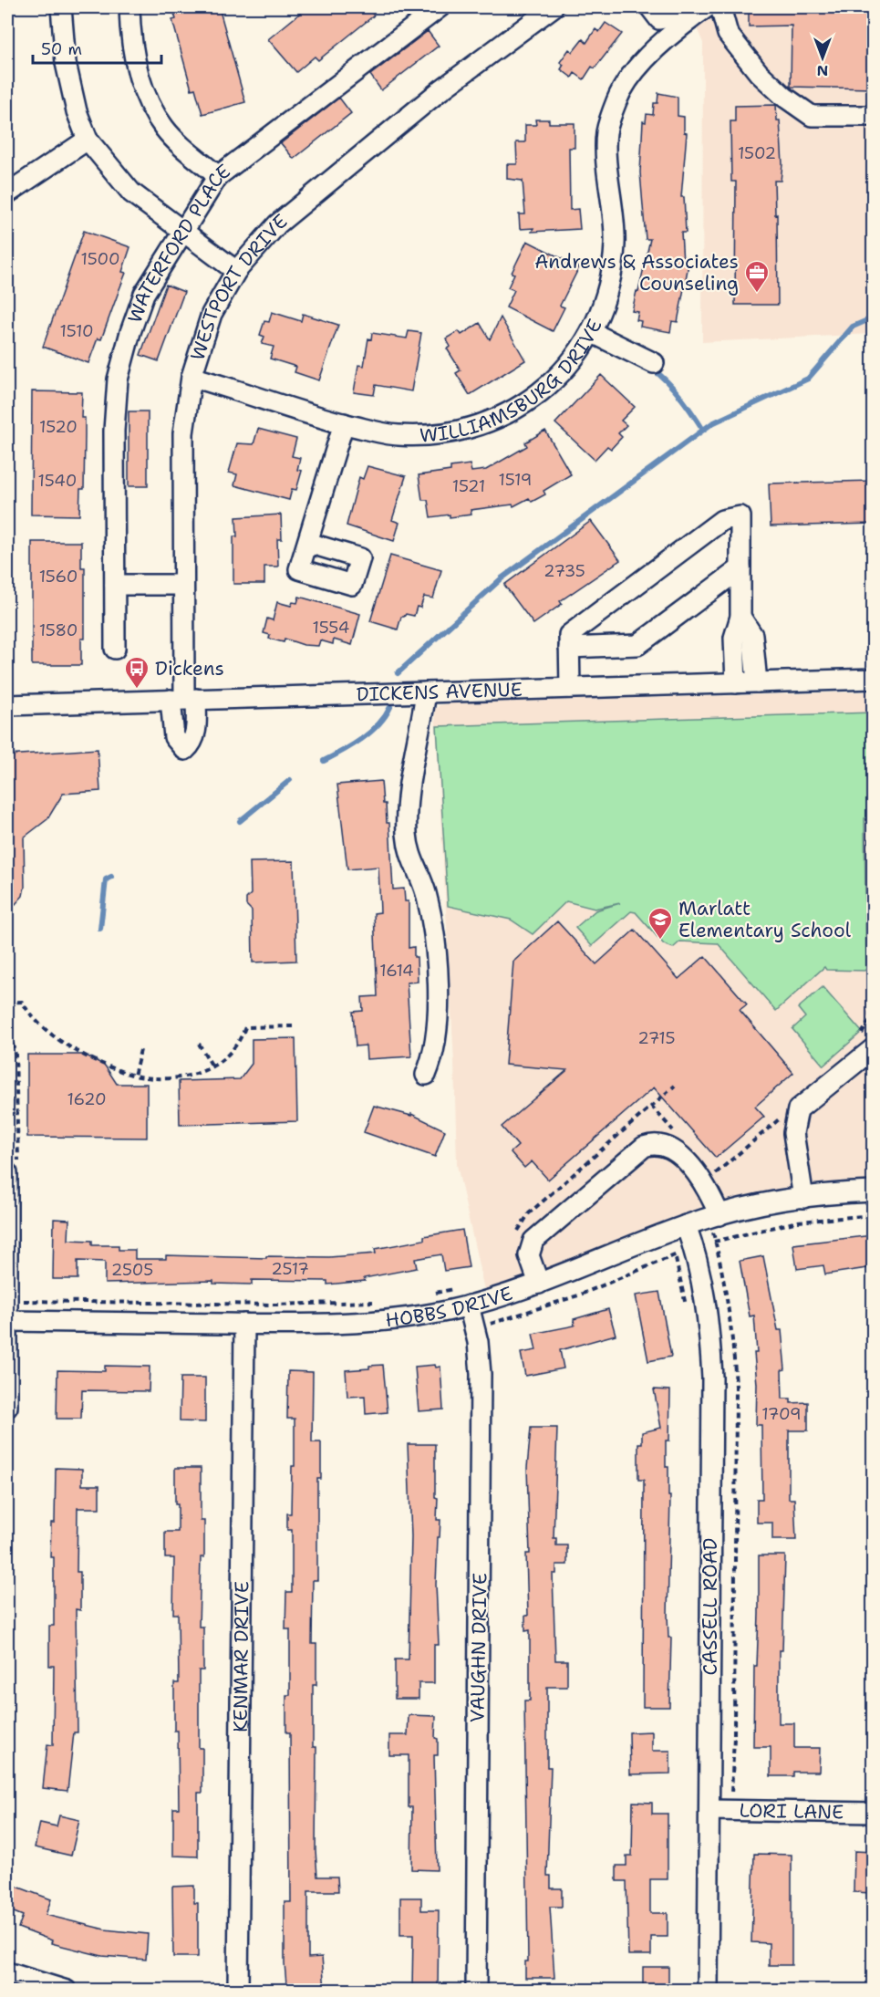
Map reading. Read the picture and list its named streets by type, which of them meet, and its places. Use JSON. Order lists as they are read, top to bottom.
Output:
{
  "streets": {
    "street": [
      "WATERFORD PLACE",
      "WESTPORT DRIVE",
      "WILLIAMSBURG DRIVE",
      "DICKENS AVENUE",
      "HOBBS DRIVE",
      "CASSELL ROAD",
      "VAUGHN DRIVE",
      "KENMAR DRIVE",
      "LORI LANE"
    ]
  },
  "crossings": [
    ["WESTPORT DRIVE", "WILLIAMSBURG DRIVE"],
    ["WESTPORT DRIVE", "DICKENS AVENUE"],
    ["HOBBS DRIVE", "CASSELL ROAD"],
    ["HOBBS DRIVE", "VAUGHN DRIVE"],
    ["HOBBS DRIVE", "KENMAR DRIVE"],
    ["CASSELL ROAD", "LORI LANE"]
  ],
  "places": {
    "office": ["Andrews & Associates Counseling"],
    "bus stop": ["Dickens"],
    "school or university": ["Marlatt Elementary School"]
  },
  "house_numbers": [
    "1502",
    "1500",
    "1510",
    "1520",
    "1519",
    "1540",
    "1521",
    "2735",
    "1560",
    "1554",
    "1580",
    "1614",
    "2715",
    "1620",
    "2517",
    "2505",
    "1709"
  ],
  "scale_bar": "50 m",
  "north": "bottom"
}
